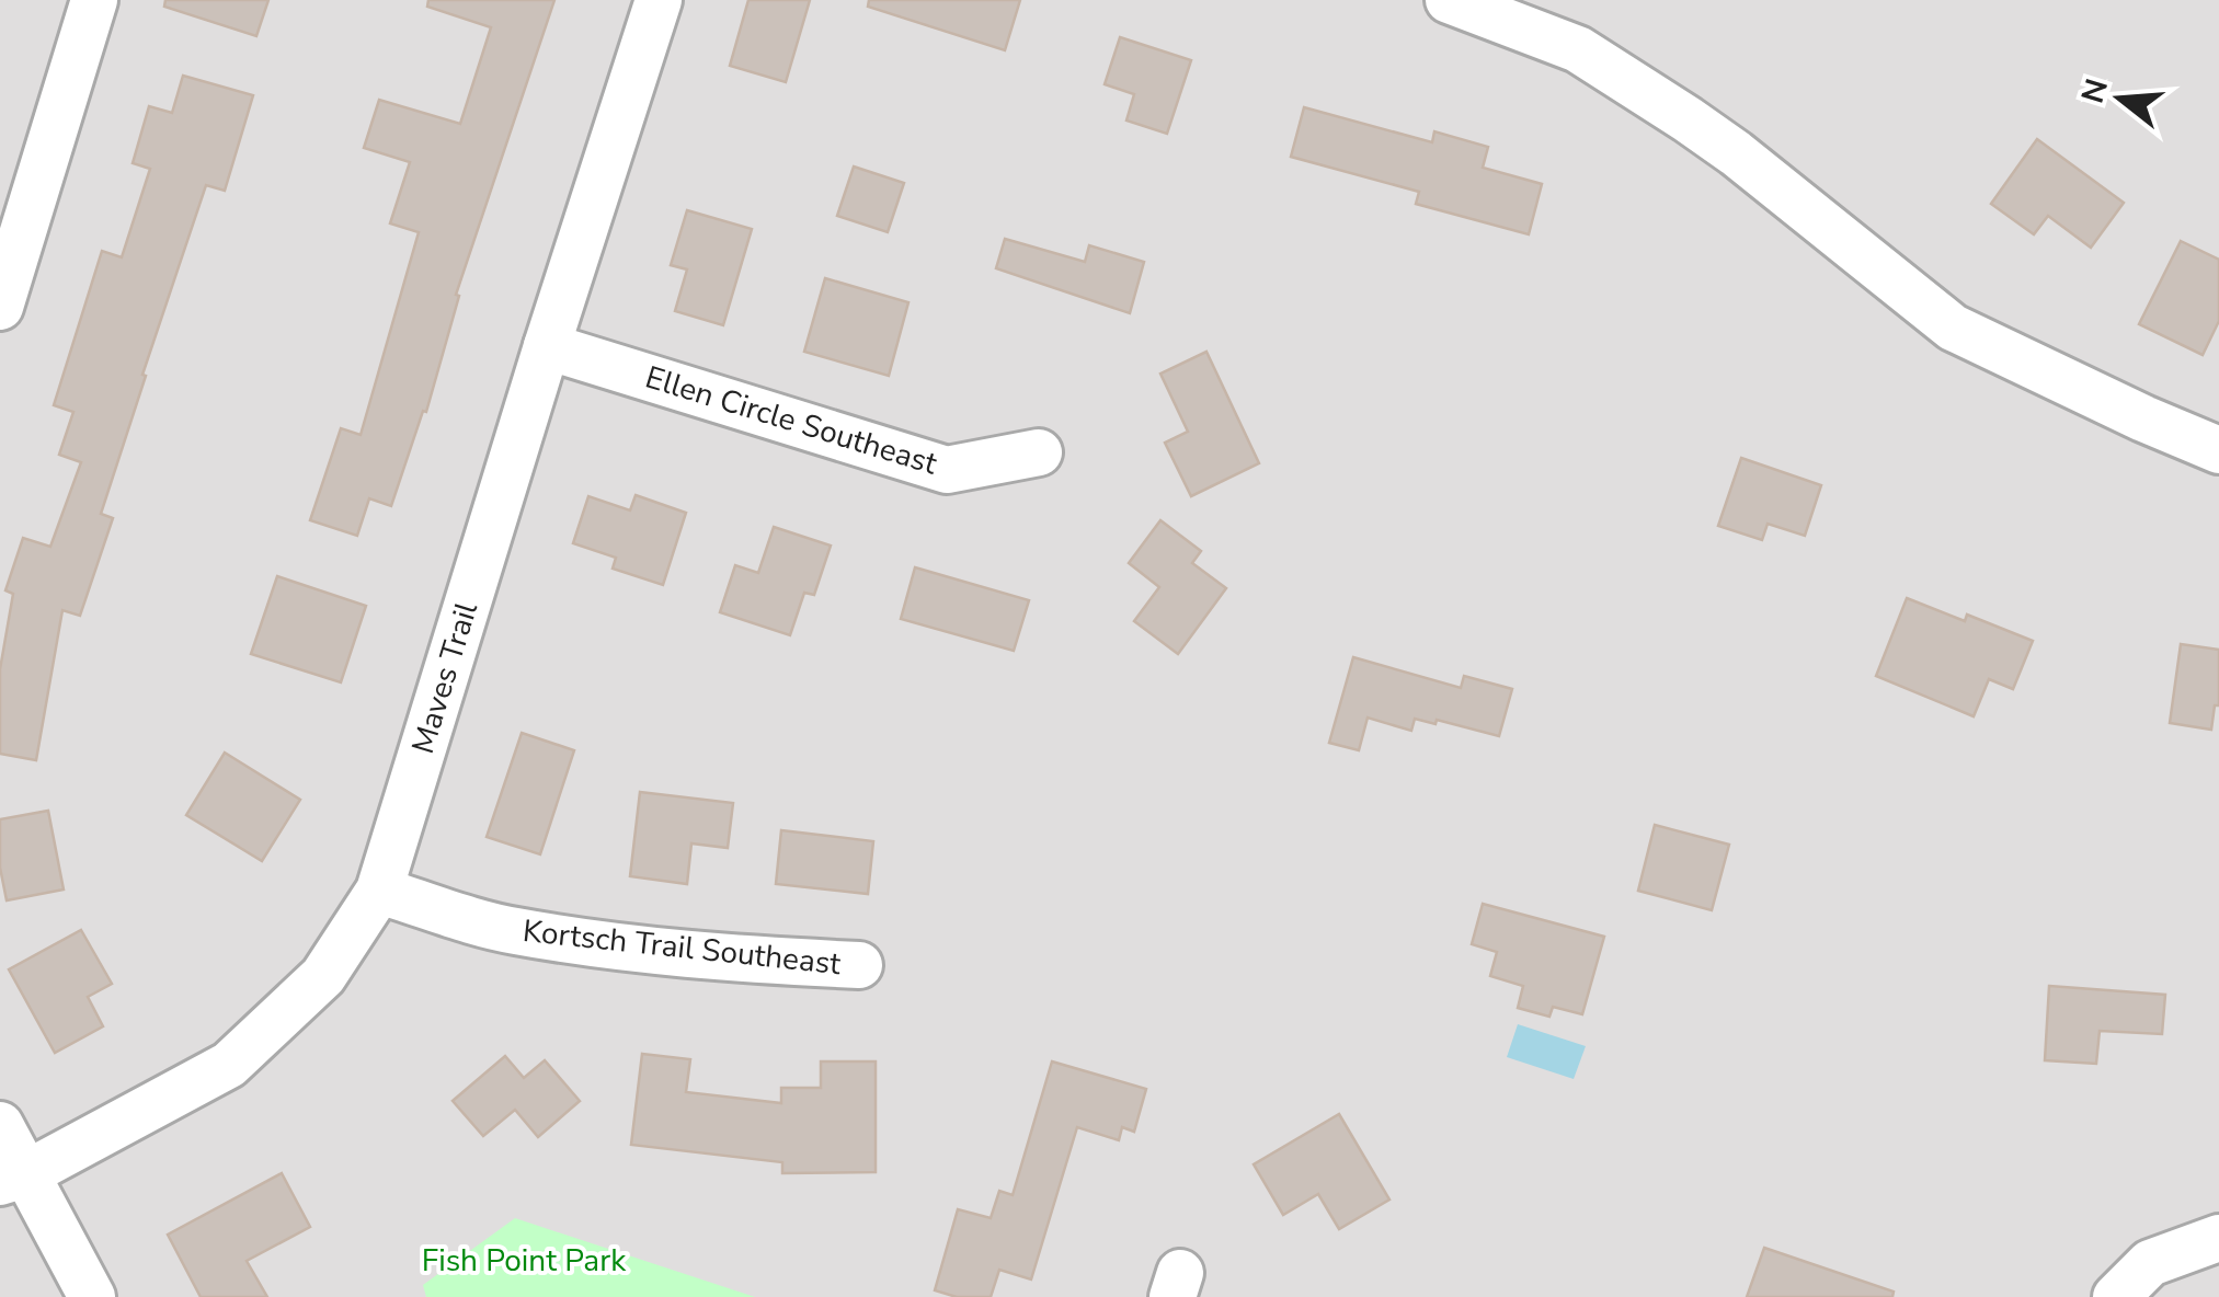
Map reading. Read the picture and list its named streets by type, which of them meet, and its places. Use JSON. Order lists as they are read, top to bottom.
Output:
{
  "streets": {
    "street": ["Ellen Circle Southeast", "Maves Trail", "Kortsch Trail Southeast"]
  },
  "crossings": [
    ["Ellen Circle Southeast", "Maves Trail"],
    ["Maves Trail", "Kortsch Trail Southeast"]
  ],
  "parks": ["Fish Point Park"],
  "north": "left"
}
